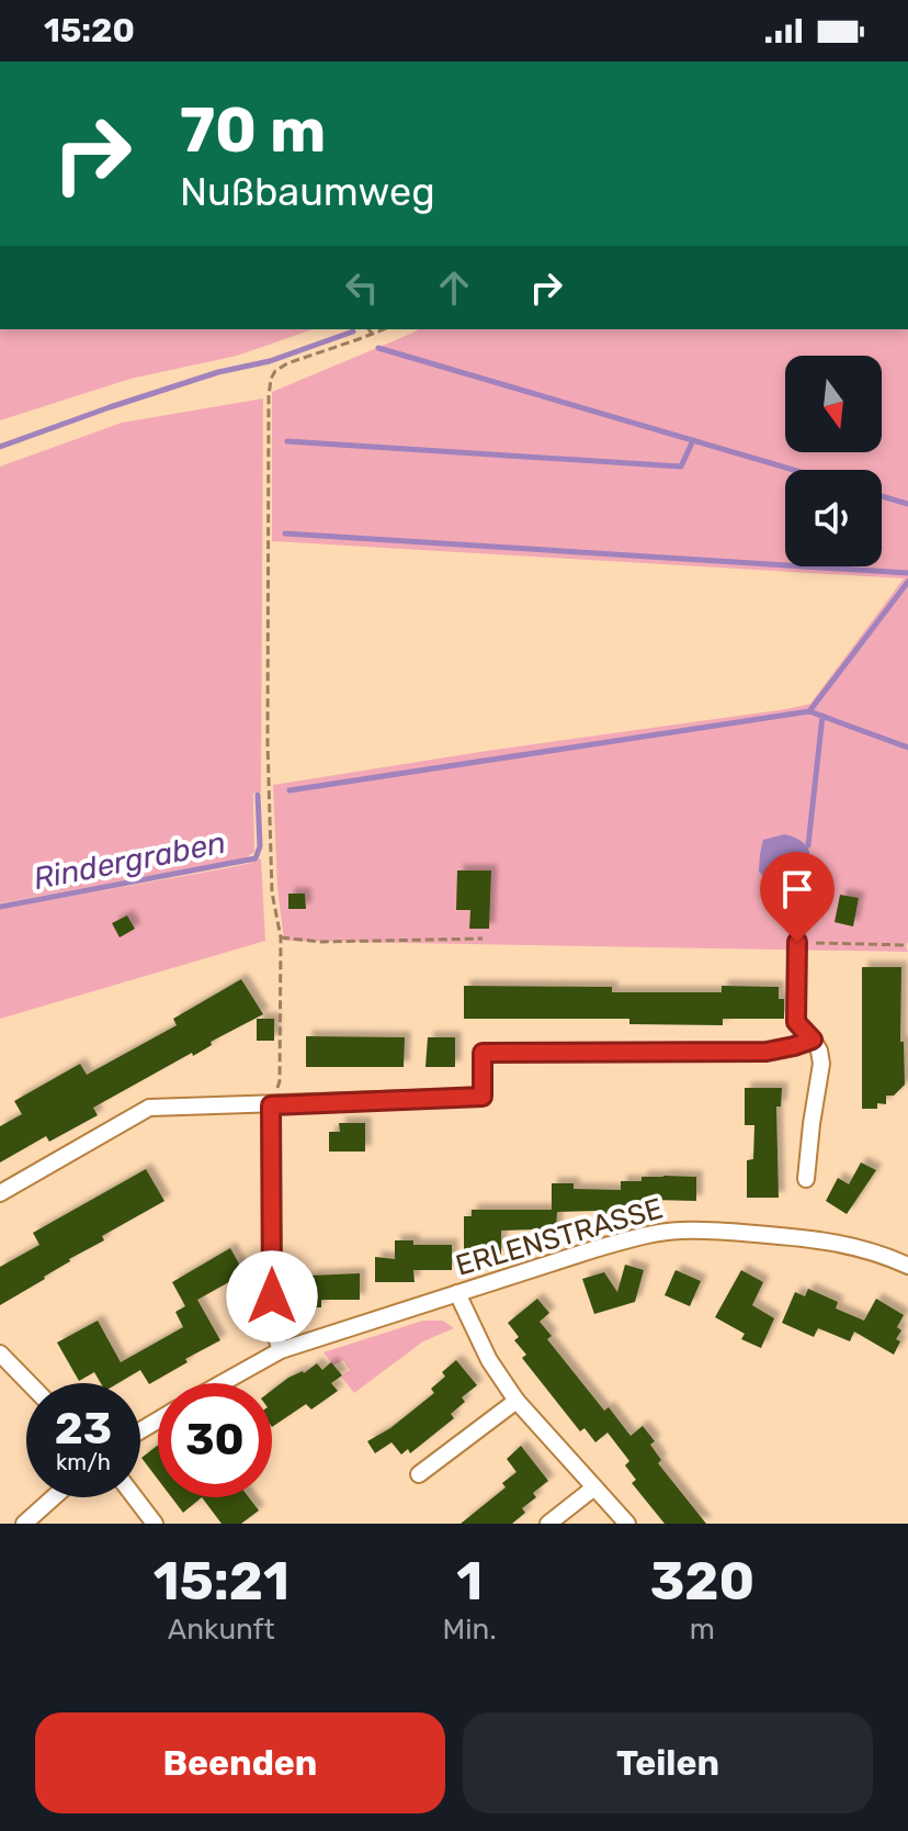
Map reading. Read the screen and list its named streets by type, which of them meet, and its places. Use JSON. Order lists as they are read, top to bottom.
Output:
{
  "streets": {
    "street": ["ERLENSTRASSE"]
  },
  "water": ["Rindergraben"],
  "north": "bottom",
  "page": {
    "status": "15:20",
    "turn": ["70 m", "Nußbaumweg"],
    "speed": "23 km/h",
    "limit": "30",
    "eta": [
      "15:21",
      "Ankunft",
      "1",
      "Min.",
      "320",
      "m"
    ],
    "buttons": ["Beenden", "Teilen"]
  }
}
